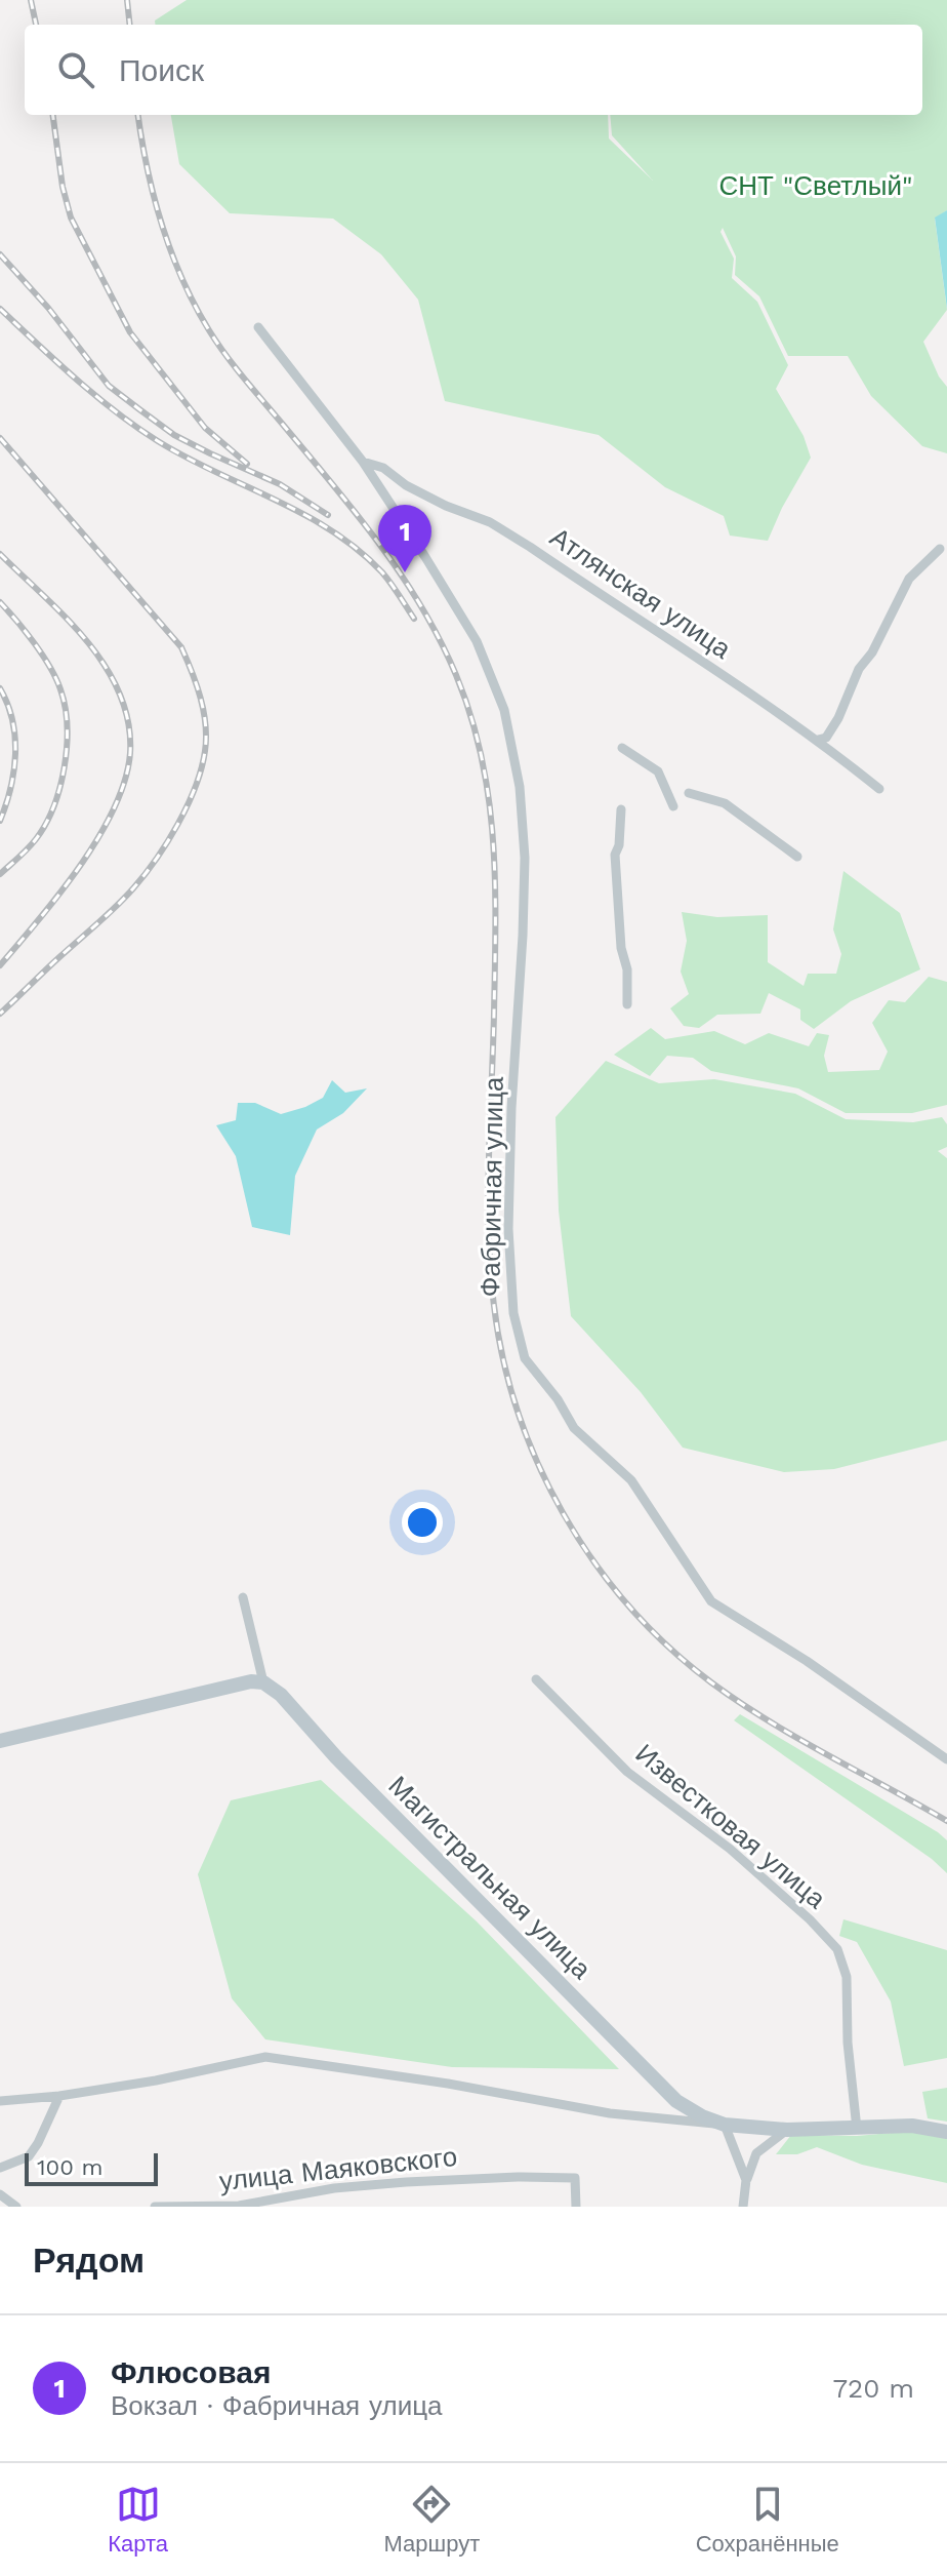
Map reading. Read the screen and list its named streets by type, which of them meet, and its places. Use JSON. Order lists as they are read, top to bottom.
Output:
{
  "streets": {
    "street": [
      "Атлянская улица",
      "Фабричная улица",
      "Известковая улица",
      "Магистральная улица",
      "улица Маяковского"
    ]
  },
  "crossings": [
    ["Атлянская улица", "Фабричная улица"],
    ["Известковая улица", "Магистральная улица"]
  ],
  "parks": ["СНТ \"Светлый\""],
  "scale_bar": "100 m",
  "page": {
    "search": "Поиск",
    "pins": "1",
    "scale": "100 m",
    "heading": "Рядом",
    "list": [
      {
        "mark": "1",
        "name": "Флюсовая",
        "note": "Вокзал · Фабричная улица",
        "value": "720 m"
      }
    ],
    "nav": ["Карта", "Маршрут", "Сохранённые"]
  }
}
